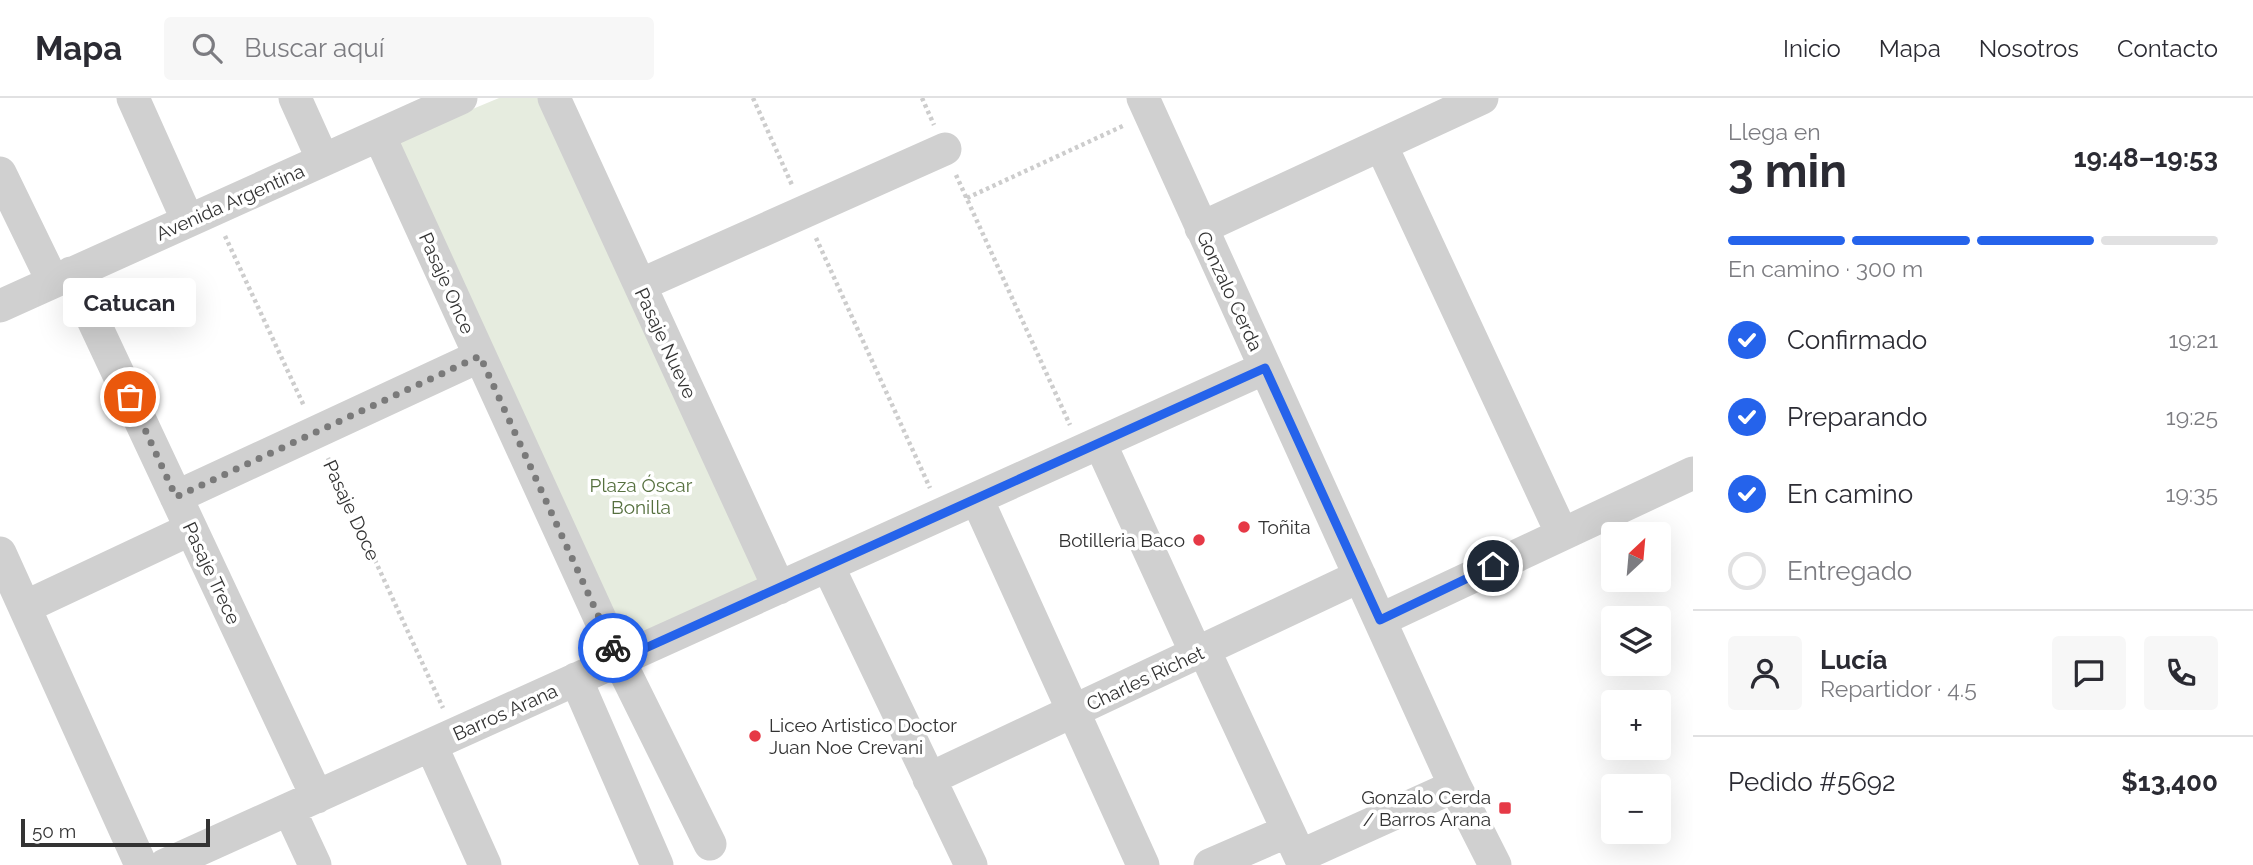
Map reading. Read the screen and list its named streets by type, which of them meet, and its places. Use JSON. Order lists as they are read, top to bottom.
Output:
{
  "streets": {
    "street": [
      "Avenida Argentina",
      "Pasaje Once",
      "Gonzalo Cerda",
      "Pasaje Nueve",
      "Pasaje Trece",
      "Charles Richet",
      "Barros Arana"
    ],
    "path": ["Pasaje Doce"]
  },
  "crossings": [
    ["Avenida Argentina", "Pasaje Once"],
    ["Avenida Argentina", "Pasaje Doce"],
    ["Avenida Argentina", "Pasaje Trece"],
    ["Pasaje Once", "Barros Arana"],
    ["Gonzalo Cerda", "Charles Richet"],
    ["Gonzalo Cerda", "Barros Arana"],
    ["Pasaje Nueve", "Barros Arana"],
    ["Pasaje Doce", "Barros Arana"],
    ["Pasaje Trece", "Barros Arana"]
  ],
  "parks": ["Plaza Óscar Bonilla"],
  "places": {
    "other": [
      "Catucan",
      "Toñita",
      "Botilleria Baco",
      "Liceo Artistico Doctor Juan Noe Crevani"
    ],
    "transit": ["Gonzalo Cerda / Barros Arana"]
  },
  "scale_bar": "50 m",
  "north": "top right",
  "page": {
    "header": "Mapa",
    "search": "Buscar aquí",
    "nav": [
      "Inicio",
      "Mapa",
      "Nosotros",
      "Contacto"
    ],
    "heading": ["3 min", "Llega en", "19:48–19:53"],
    "panel": [
      "Lucía",
      "Repartidor · 4.5",
      "Pedido #5692",
      "$13,400"
    ],
    "bar": "En camino · 300 m",
    "bubble": "Catucan",
    "list": [
      ["Confirmado", "19:21"],
      ["Preparando", "19:25"],
      ["En camino", "19:35"],
      "Entregado"
    ],
    "map_buttons": ["+", "−"],
    "scale": "50 m"
  }
}
